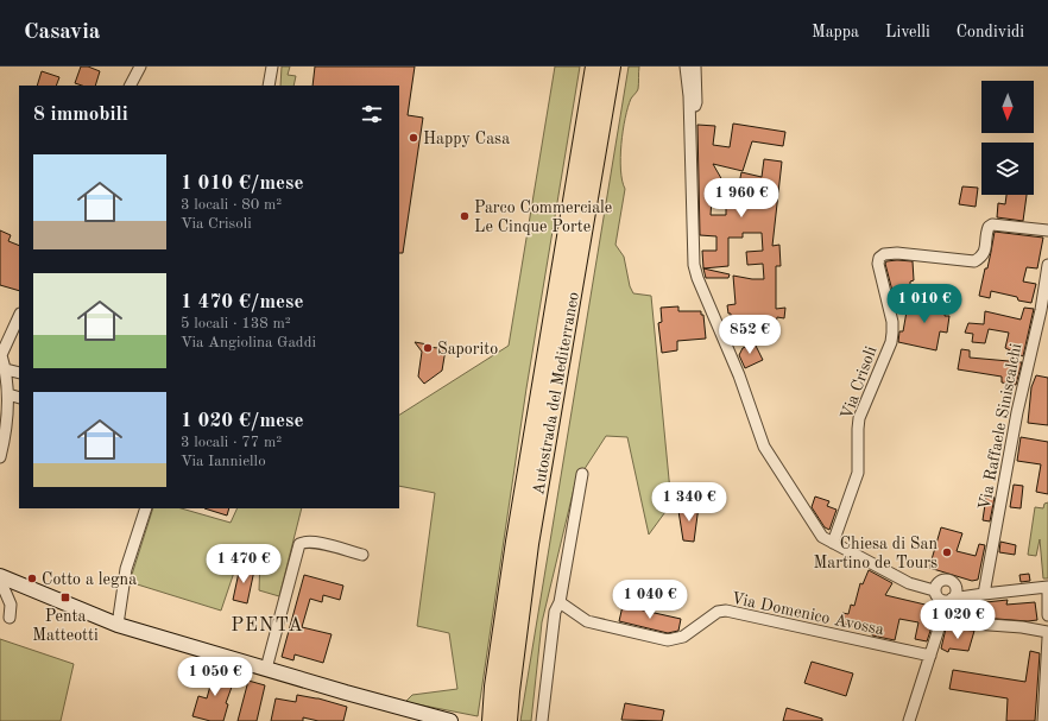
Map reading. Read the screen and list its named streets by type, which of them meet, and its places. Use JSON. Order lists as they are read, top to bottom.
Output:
{
  "streets": {
    "highway": ["Autostrada del Mediterraneo"],
    "street": ["Via Crisoli", "Via Raffaele Siniscalchi", "Via Domenico Avossa"]
  },
  "districts": ["PENTA"],
  "places": {
    "other": [
      "Happy Casa",
      "Parco Commerciale Le Cinque Porte",
      "Saporito",
      "Chiesa di San Martino de Tours",
      "Cotto a legna"
    ],
    "transit": ["Penta Matteotti"]
  },
  "north": "bottom",
  "page": {
    "header": "Casavia",
    "nav": ["Mappa", "Livelli", "Condividi"],
    "heading": "8 immobili",
    "list": [
      {
        "name": "1 010 €/mese",
        "note": "3 locali · 80 m² · Via Crisoli"
      },
      {
        "name": "1 470 €/mese",
        "note": "5 locali · 138 m² · Via Angiolina Gaddi"
      },
      {
        "name": "1 020 €/mese",
        "note": "3 locali · 77 m² · Via Ianniello"
      }
    ],
    "price": [
      "1 960 €",
      "1 010 €",
      "852 €",
      "1 340 €",
      "1 470 €",
      "1 040 €",
      "1 020 €",
      "1 050 €"
    ]
  }
}
